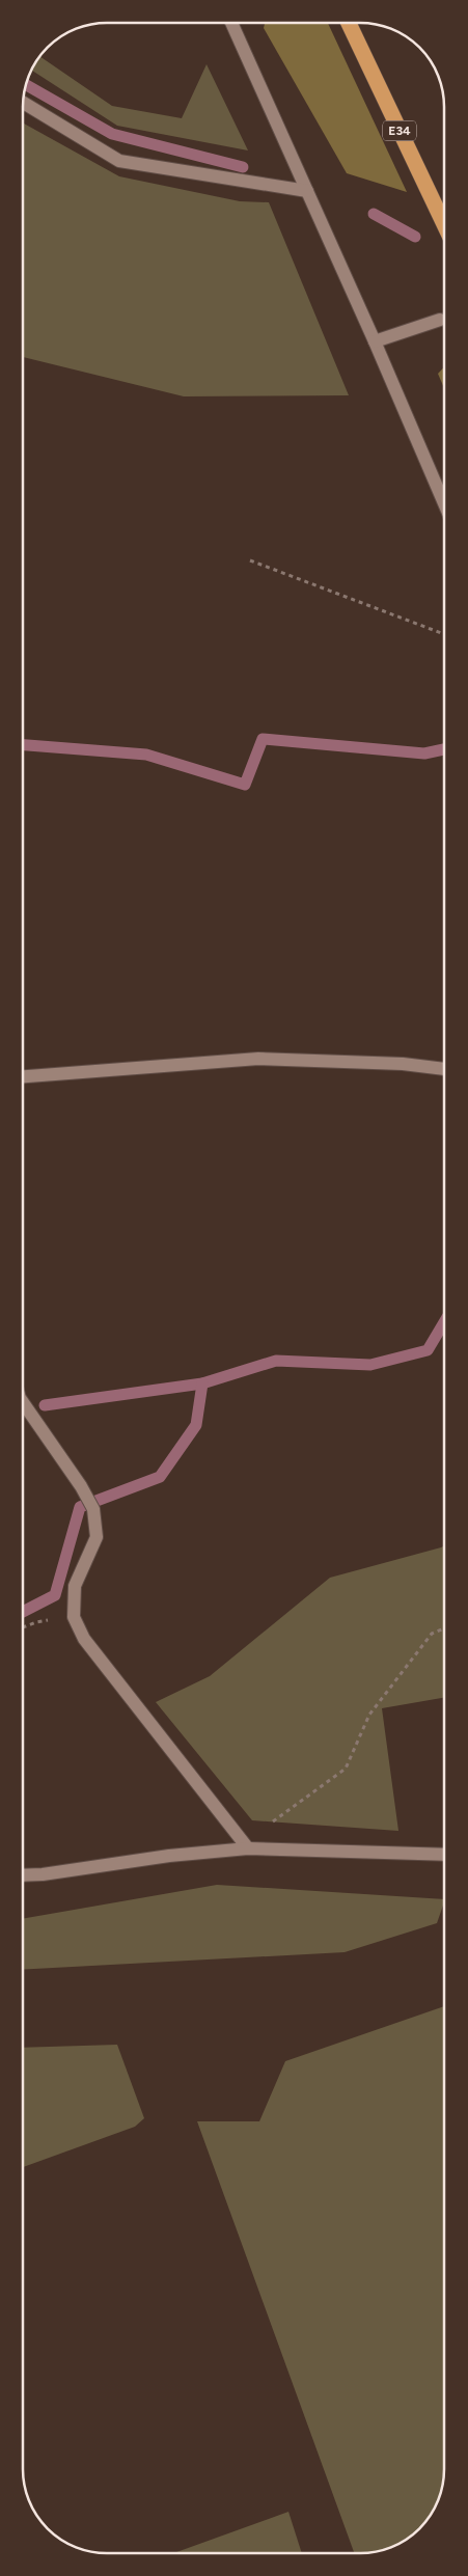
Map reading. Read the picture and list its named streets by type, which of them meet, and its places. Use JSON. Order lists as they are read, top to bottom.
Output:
{
  "streets": {
    "highway": ["E34"]
  }
}
